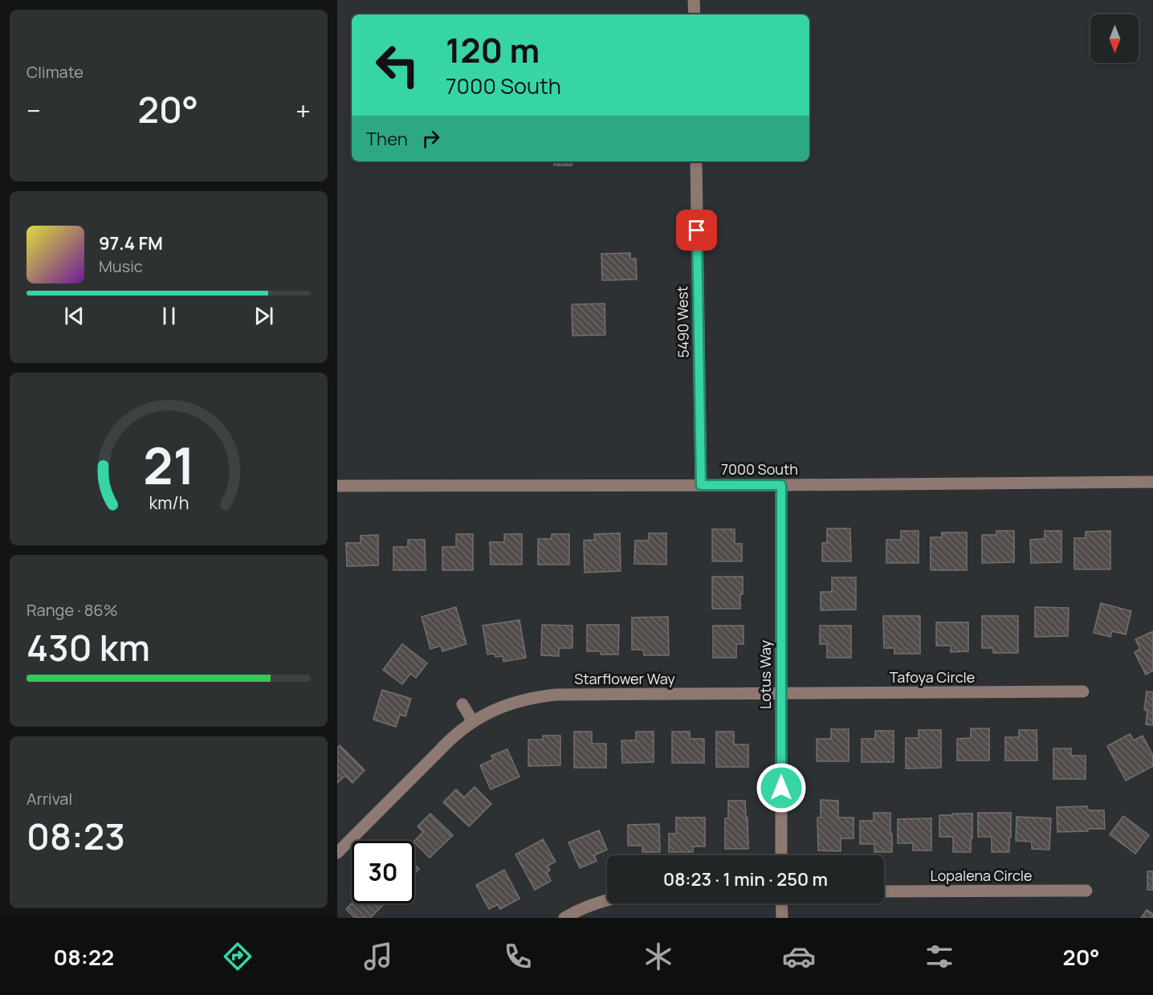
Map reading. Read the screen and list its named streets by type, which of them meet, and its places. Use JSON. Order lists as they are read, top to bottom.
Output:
{
  "streets": {
    "street": [
      "5490 West",
      "7000 South",
      "Lotus Way",
      "Tafoya Circle",
      "Starflower Way",
      "Lopalena Circle"
    ]
  },
  "crossings": [
    ["5490 West", "7000 South"],
    ["7000 South", "Lotus Way"],
    ["Lotus Way", "Tafoya Circle"],
    ["Lotus Way", "Starflower Way"],
    ["Tafoya Circle", "Starflower Way"]
  ],
  "north": "bottom",
  "page": {
    "tile": [
      "Climate",
      ["Range · 86%", "430 km"],
      ["Arrival", "08:23"]
    ],
    "turn": ["120 m", "7000 South"],
    "heat": ["−", "20°", "+"],
    "then": "Then",
    "song": ["97.4 FM", "Music"],
    "limit": "30",
    "trip": "08:23 · 1 min · 250 m",
    "tabs": ["08:22", "20°"],
    "gauge": ["21", "km/h"]
  }
}
